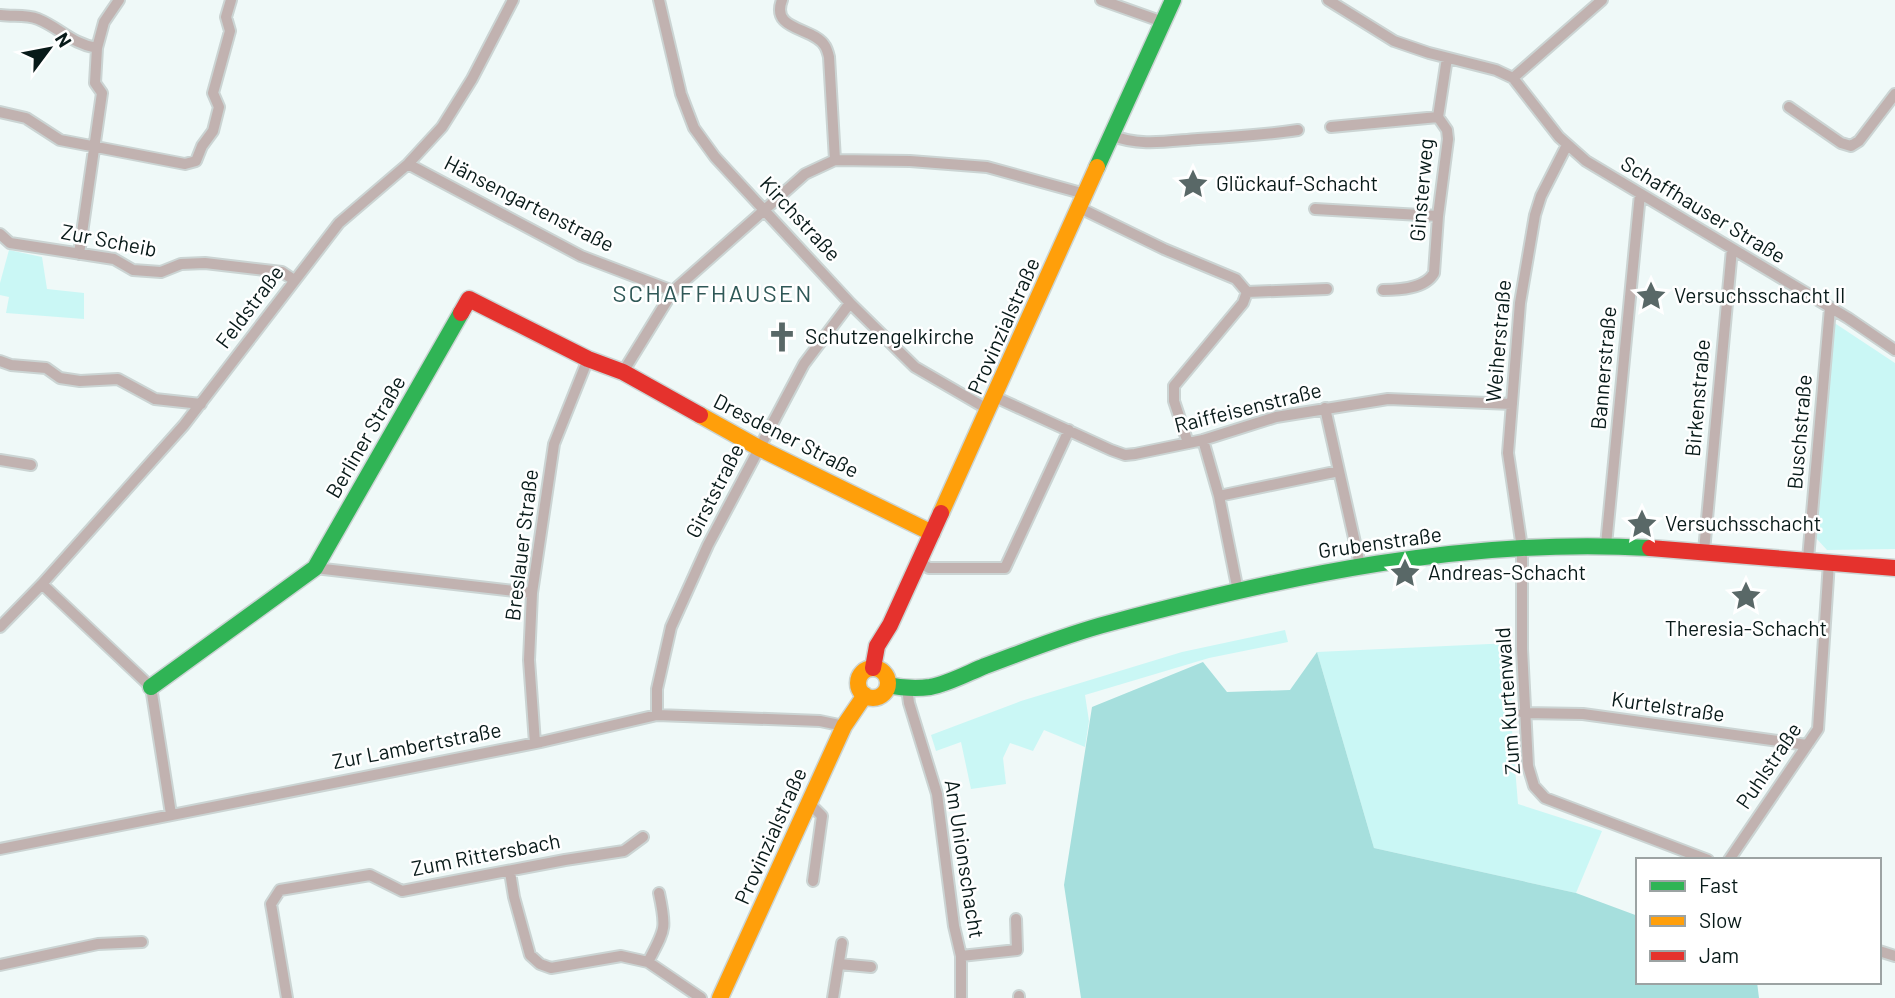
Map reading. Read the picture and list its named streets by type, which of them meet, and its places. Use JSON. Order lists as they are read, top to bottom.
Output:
{
  "streets": {
    "street": [
      "Ginsterweg",
      "Hänsengartenstraße",
      "Schaffhauser Straße",
      "Kirchstraße",
      "Zur Scheib",
      "Feldstraße",
      "Provinzialstraße",
      "Weiherstraße",
      "Bannerstraße",
      "Birkenstraße",
      "Raiffeisenstraße",
      "Buschstraße",
      "Dresdener Straße",
      "Berliner Straße",
      "Girststraße",
      "Grubenstraße",
      "Breslauer Straße",
      "Zum Kurtenwald",
      "Kurtelstraße",
      "Zur Lambertstraße",
      "Puhlstraße",
      "Zum Rittersbach",
      "Am Unionschacht"
    ]
  },
  "crossings": [
    ["Hänsengartenstraße", "Feldstraße"],
    ["Schaffhauser Straße", "Weiherstraße"],
    ["Schaffhauser Straße", "Bannerstraße"],
    ["Schaffhauser Straße", "Birkenstraße"],
    ["Schaffhauser Straße", "Buschstraße"],
    ["Kirchstraße", "Provinzialstraße"],
    ["Kirchstraße", "Raiffeisenstraße"],
    ["Kirchstraße", "Girststraße"],
    ["Zur Scheib", "Feldstraße"],
    ["Provinzialstraße", "Dresdener Straße"],
    ["Provinzialstraße", "Grubenstraße"],
    ["Provinzialstraße", "Zur Lambertstraße"],
    ["Weiherstraße", "Raiffeisenstraße"],
    ["Weiherstraße", "Grubenstraße"],
    ["Weiherstraße", "Zum Kurtenwald"],
    ["Bannerstraße", "Grubenstraße"],
    ["Birkenstraße", "Grubenstraße"],
    ["Buschstraße", "Grubenstraße"],
    ["Dresdener Straße", "Berliner Straße"],
    ["Dresdener Straße", "Girststraße"],
    ["Berliner Straße", "Breslauer Straße"],
    ["Girststraße", "Zur Lambertstraße"],
    ["Grubenstraße", "Zum Kurtenwald"],
    ["Grubenstraße", "Puhlstraße"],
    ["Grubenstraße", "Am Unionschacht"],
    ["Breslauer Straße", "Zur Lambertstraße"],
    ["Zum Kurtenwald", "Kurtelstraße"],
    ["Kurtelstraße", "Puhlstraße"]
  ],
  "districts": ["SCHAFFHAUSEN"],
  "places": {
    "place": [
      "Glückauf-Schacht",
      "Versuchsschacht II",
      "Versuchsschacht",
      "Andreas-Schacht",
      "Theresia-Schacht"
    ],
    "church": ["Schutzengelkirche"]
  },
  "legend": ["Fast", "Slow", "Jam"],
  "north": "top right"
}
